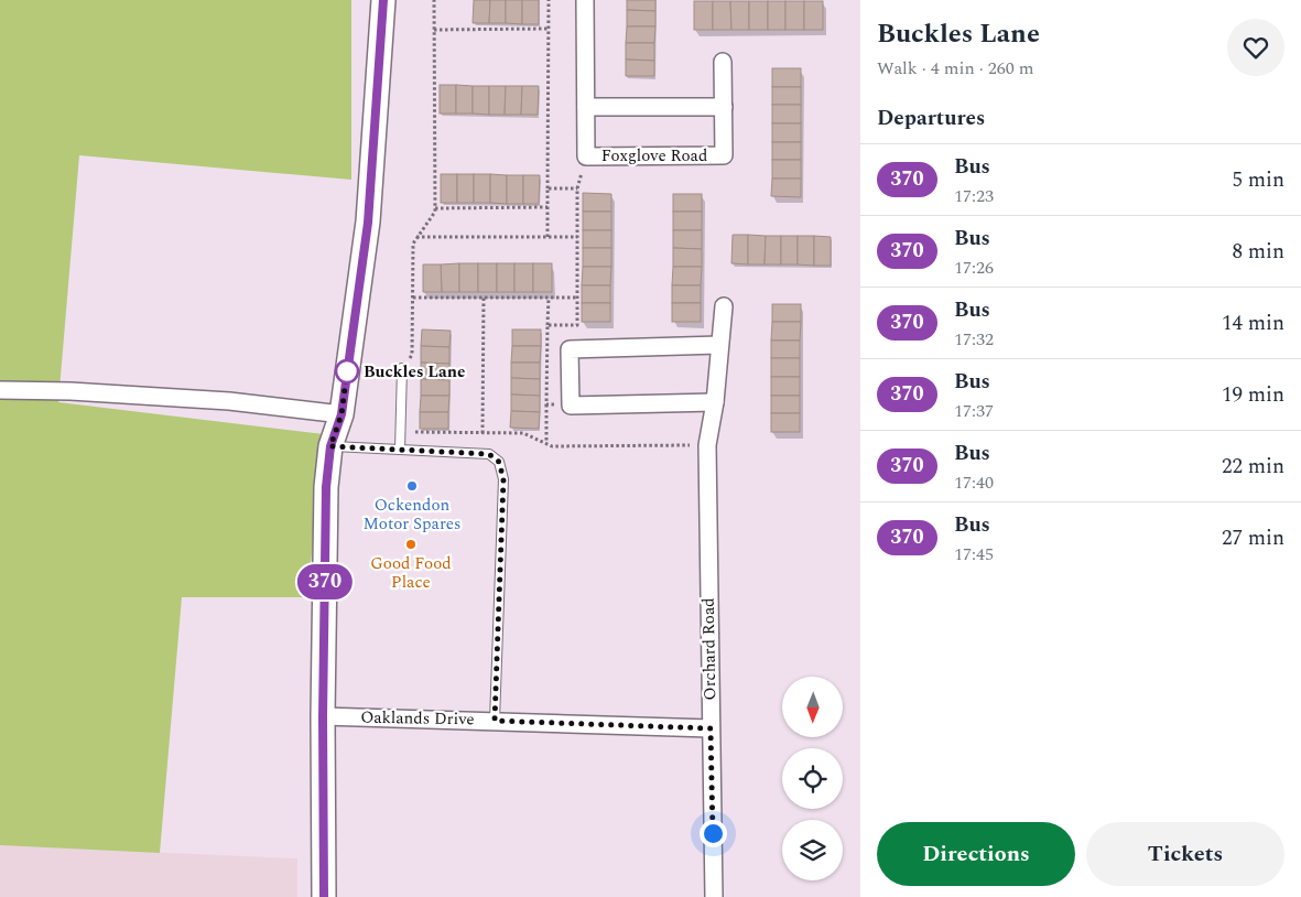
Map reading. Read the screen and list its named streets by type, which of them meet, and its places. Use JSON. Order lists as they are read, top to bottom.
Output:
{
  "streets": {
    "street": ["Foxglove Road", "Orchard Road", "Oaklands Drive"]
  },
  "crossings": [
    ["Orchard Road", "Oaklands Drive"]
  ],
  "places": ["Buckles Lane", "Ockendon Motor Spares", "Good Food Place"],
  "lines": ["bus line 370"],
  "north": "bottom",
  "page": {
    "on_map": "370",
    "heading": [
      ["Buckles Lane", "Walk · 4 min · 260 m"],
      "Departures"
    ],
    "list": [
      {
        "mark": "370",
        "name": "Bus",
        "note": "17:23",
        "value": "5 min"
      },
      {
        "mark": "370",
        "name": "Bus",
        "note": "17:26",
        "value": "8 min"
      },
      {
        "mark": "370",
        "name": "Bus",
        "note": "17:32",
        "value": "14 min"
      },
      {
        "mark": "370",
        "name": "Bus",
        "note": "17:37",
        "value": "19 min"
      },
      {
        "mark": "370",
        "name": "Bus",
        "note": "17:40",
        "value": "22 min"
      },
      {
        "mark": "370",
        "name": "Bus",
        "note": "17:45",
        "value": "27 min"
      }
    ],
    "buttons": ["Directions", "Tickets"]
  }
}
